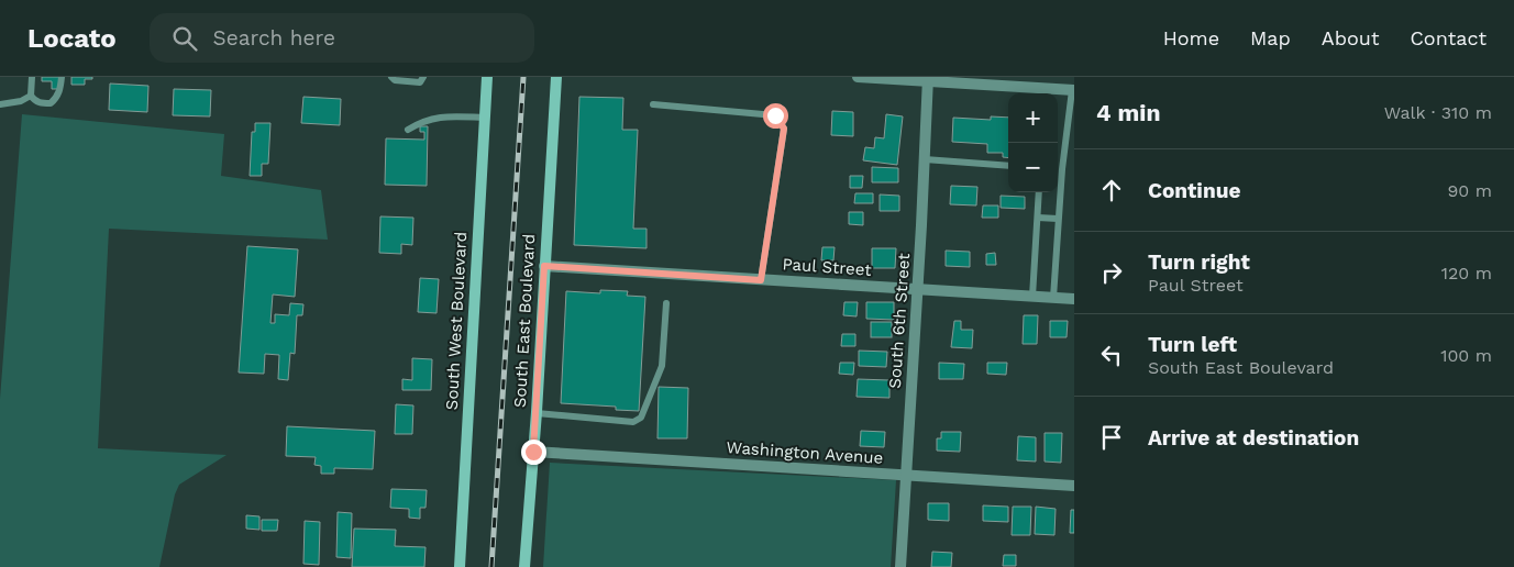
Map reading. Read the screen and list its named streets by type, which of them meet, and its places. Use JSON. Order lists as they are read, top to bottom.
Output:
{
  "streets": {
    "main road": ["South West Boulevard", "South East Boulevard"],
    "street": ["Paul Street", "South 6th Street", "Washington Avenue"]
  },
  "crossings": [
    ["Paul Street", "South East Boulevard"],
    ["Paul Street", "South 6th Street"],
    ["South East Boulevard", "Washington Avenue"],
    ["South 6th Street", "Washington Avenue"]
  ],
  "page": {
    "header": "Locato",
    "search": "Search here",
    "nav": [
      "Home",
      "Map",
      "About",
      "Contact"
    ],
    "heading": ["4 min", "Walk · 310 m"],
    "map_buttons": ["+", "−"],
    "list": [
      ["Continue", "90 m"],
      ["Turn right", "Paul Street", "120 m"],
      ["Turn left", "South East Boulevard", "100 m"],
      "Arrive at destination"
    ]
  }
}
